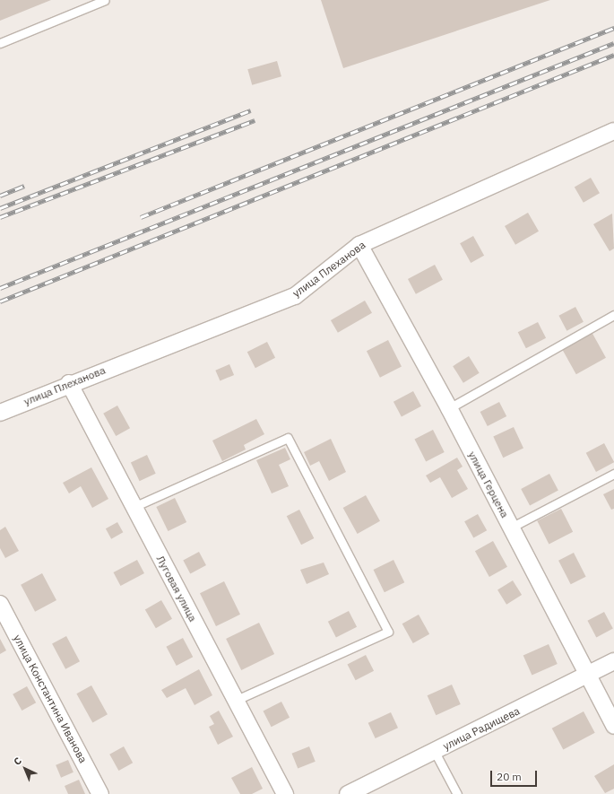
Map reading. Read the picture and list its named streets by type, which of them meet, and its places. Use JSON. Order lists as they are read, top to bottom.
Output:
{
  "streets": {
    "street": [
      "улица Плеханова",
      "улица Герцена",
      "Луговая улица",
      "улица Константина Иванова",
      "улица Радищева"
    ]
  },
  "crossings": [
    ["улица Плеханова", "улица Герцена"],
    ["улица Плеханова", "Луговая улица"],
    ["улица Герцена", "улица Радищева"]
  ],
  "scale_bar": "20 m",
  "north": "top left"
}
